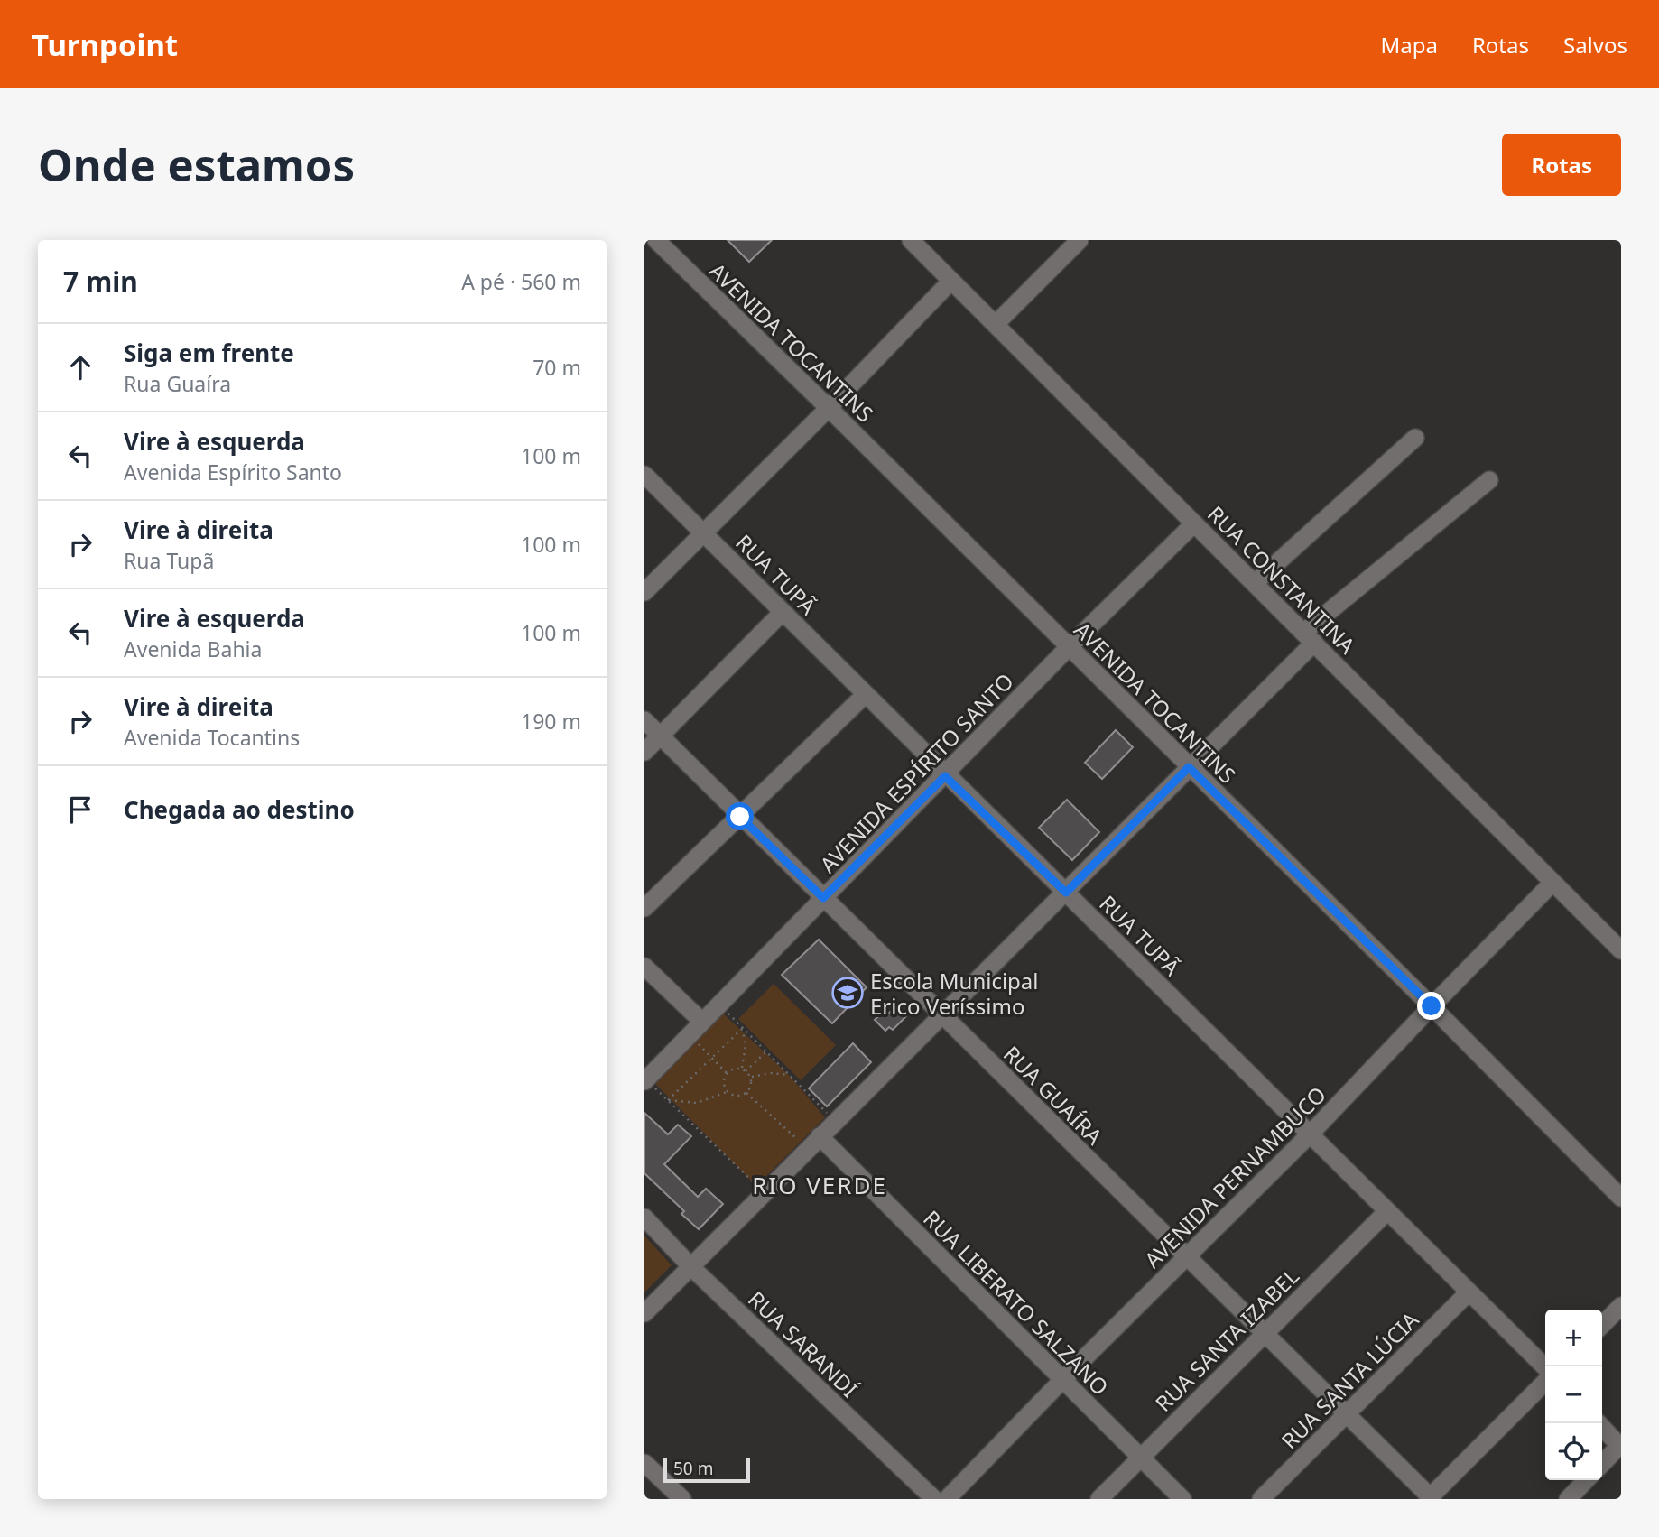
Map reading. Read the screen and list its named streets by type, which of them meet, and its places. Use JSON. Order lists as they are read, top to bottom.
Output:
{
  "streets": {
    "street": [
      "AVENIDA TOCANTINS",
      "RUA TUPÃ",
      "RUA CONSTANTINA",
      "AVENIDA ESPÍRITO SANTO",
      "RUA GUAÍRA",
      "AVENIDA PERNAMBUCO",
      "RUA LIBERATO SALZANO",
      "RUA SANTA IZABEL",
      "RUA SARANDÍ",
      "RUA SANTA LÚCIA"
    ]
  },
  "crossings": [
    ["AVENIDA TOCANTINS", "AVENIDA ESPÍRITO SANTO"],
    ["AVENIDA TOCANTINS", "AVENIDA PERNAMBUCO"],
    ["RUA TUPÃ", "AVENIDA ESPÍRITO SANTO"],
    ["RUA TUPÃ", "AVENIDA PERNAMBUCO"],
    ["RUA TUPÃ", "RUA SANTA IZABEL"],
    ["RUA TUPÃ", "RUA SANTA LÚCIA"],
    ["RUA CONSTANTINA", "AVENIDA ESPÍRITO SANTO"],
    ["RUA CONSTANTINA", "AVENIDA PERNAMBUCO"],
    ["AVENIDA ESPÍRITO SANTO", "RUA GUAÍRA"],
    ["RUA GUAÍRA", "AVENIDA PERNAMBUCO"],
    ["RUA GUAÍRA", "RUA SANTA IZABEL"],
    ["RUA GUAÍRA", "RUA SANTA LÚCIA"],
    ["AVENIDA PERNAMBUCO", "RUA LIBERATO SALZANO"],
    ["RUA LIBERATO SALZANO", "RUA SANTA IZABEL"]
  ],
  "districts": ["RIO VERDE"],
  "places": {
    "school or university": ["Escola Municipal Erico Veríssimo"]
  },
  "scale_bar": "50 m",
  "page": {
    "header": "Turnpoint",
    "nav": ["Mapa", "Rotas", "Salvos"],
    "buttons": "Rotas",
    "title": "Onde estamos",
    "heading": ["7 min", "A pé · 560 m"],
    "list": [
      ["Siga em frente", "Rua Guaíra", "70 m"],
      ["Vire à esquerda", "Avenida Espírito Santo", "100 m"],
      ["Vire à direita", "Rua Tupã", "100 m"],
      ["Vire à esquerda", "Avenida Bahia", "100 m"],
      ["Vire à direita", "Avenida Tocantins", "190 m"],
      "Chegada ao destino"
    ],
    "map_buttons": ["+", "−"],
    "scale": "50 m"
  }
}
